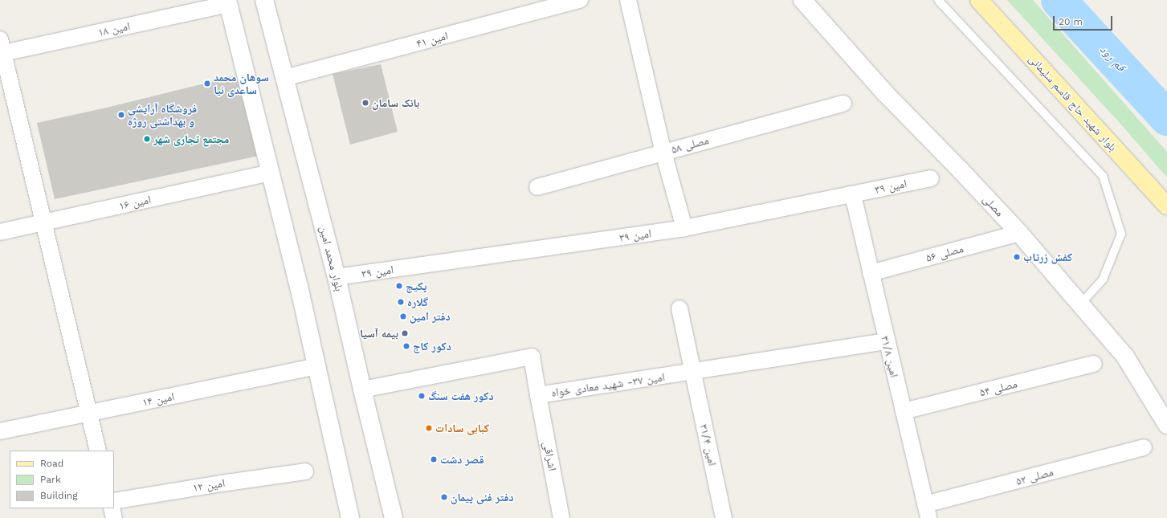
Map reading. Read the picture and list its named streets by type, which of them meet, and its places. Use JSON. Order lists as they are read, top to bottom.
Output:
{
  "streets": {
    "main road": ["بلوار شهید حاج قاسم سلیمانی", "مصلی", "بلوار محمد امین"],
    "street": [
      "امین ۱۸",
      "امین ۴۱",
      "مصلی ۵۸",
      "امین ۳۹",
      "امین ۱۶",
      "مصلی ۵۶",
      "امین ۳۱/۸",
      "امین ۳۷- شهید معادی خواه",
      "مصلی ۵۴",
      "امین ۱۴",
      "امین ۳۱/۴",
      "اشراقی",
      "مصلی ۵۲",
      "امین ۱۲"
    ]
  },
  "crossings": [
    ["امین ۴۱", "بلوار محمد امین"],
    ["امین ۳۹", "بلوار محمد امین"],
    ["امین ۳۹", "امین ۳۱/۸"],
    ["مصلی", "مصلی ۵۶"],
    ["مصلی ۵۶", "امین ۳۱/۸"],
    ["بلوار محمد امین", "امین ۳۷- شهید معادی خواه"],
    ["امین ۳۱/۸", "امین ۳۷- شهید معادی خواه"],
    ["امین ۳۱/۸", "مصلی ۵۴"],
    ["امین ۳۱/۸", "مصلی ۵۲"],
    ["امین ۳۷- شهید معادی خواه", "امین ۳۱/۴"],
    ["امین ۳۷- شهید معادی خواه", "اشراقی"]
  ],
  "water": ["قم رود"],
  "places": [
    "سوهان محمد ساعدی نیا",
    "بانک سامان",
    "فروشگاه آرایشی و بهداشتی روژه",
    "مجتمع تجاری شهر",
    "کفش زرتاب",
    "پکیج",
    "گلاره",
    "دفتر امین",
    "بیمه آسیا",
    "دکور کاج",
    "دکور هفت سنگ",
    "کبابی سادات",
    "قصر دشت",
    "دفتر فنی پیمان"
  ],
  "legend": ["Road", "Park", "Building"],
  "scale_bar": "20 m"
}
